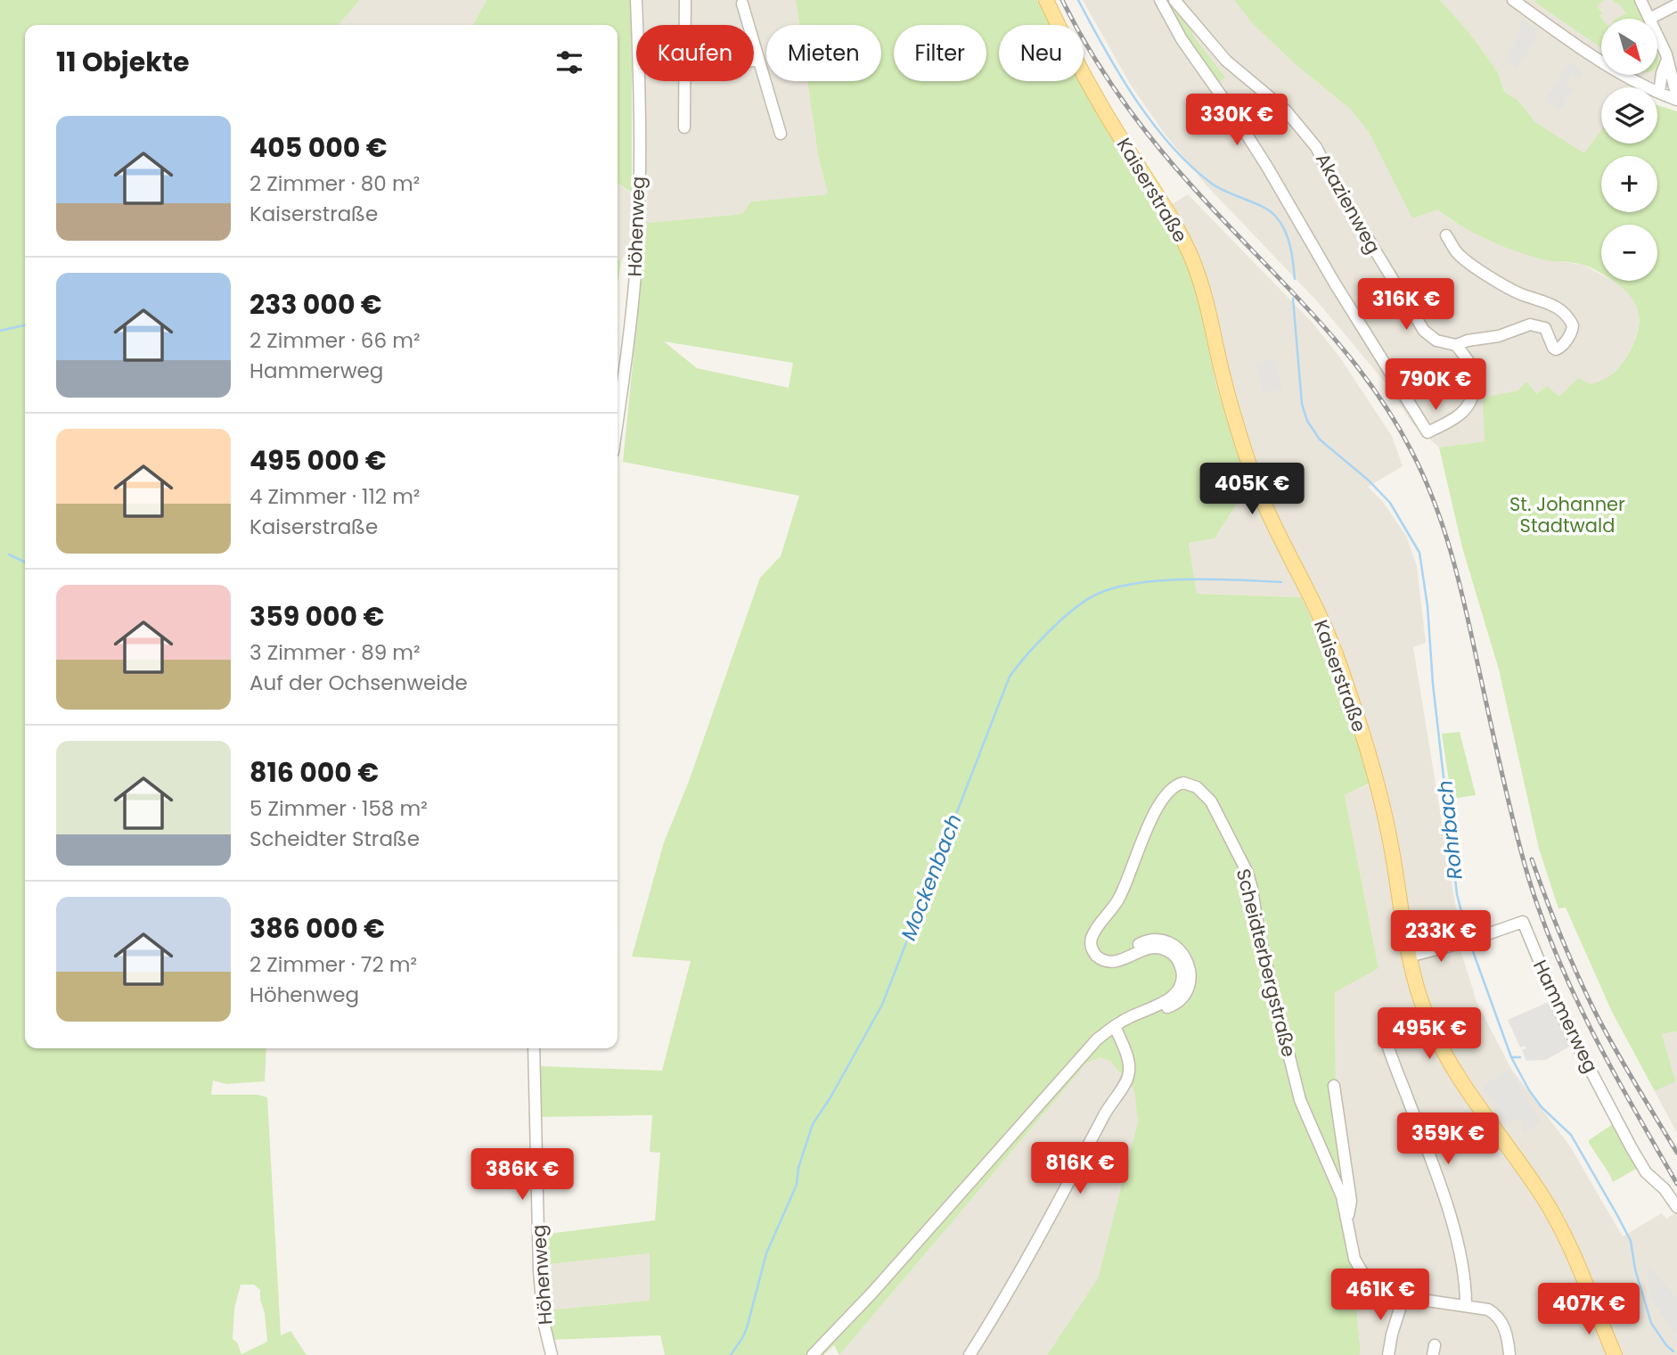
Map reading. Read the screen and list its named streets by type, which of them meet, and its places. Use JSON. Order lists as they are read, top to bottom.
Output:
{
  "streets": {
    "main road": ["Kaiserstraße"],
    "street": [
      "Akazienweg",
      "Höhenweg",
      "Scheidterbergstraße",
      "Hammerweg"
    ]
  },
  "crossings": [
    ["Kaiserstraße", "Hammerweg"]
  ],
  "water": ["Rohrbach", "Mockenbach"],
  "parks": ["St. Johanner Stadtwald"],
  "north": "bottom right",
  "page": {
    "map_buttons": ["+", "−"],
    "chip": [
      "Kaufen",
      "Mieten",
      "Filter",
      "Neu"
    ],
    "heading": "11 Objekte",
    "price": [
      "330K €",
      "316K €",
      "790K €",
      "405K €",
      "233K €",
      "495K €",
      "359K €",
      "816K €",
      "386K €",
      "461K €",
      "407K €"
    ],
    "list": [
      {
        "name": "405 000 €",
        "note": "2 Zimmer · 80 m² · Kaiserstraße"
      },
      {
        "name": "233 000 €",
        "note": "2 Zimmer · 66 m² · Hammerweg"
      },
      {
        "name": "495 000 €",
        "note": "4 Zimmer · 112 m² · Kaiserstraße"
      },
      {
        "name": "359 000 €",
        "note": "3 Zimmer · 89 m² · Auf der Ochsenweide"
      },
      {
        "name": "816 000 €",
        "note": "5 Zimmer · 158 m² · Scheidter Straße"
      },
      {
        "name": "386 000 €",
        "note": "2 Zimmer · 72 m² · Höhenweg"
      }
    ]
  }
}
